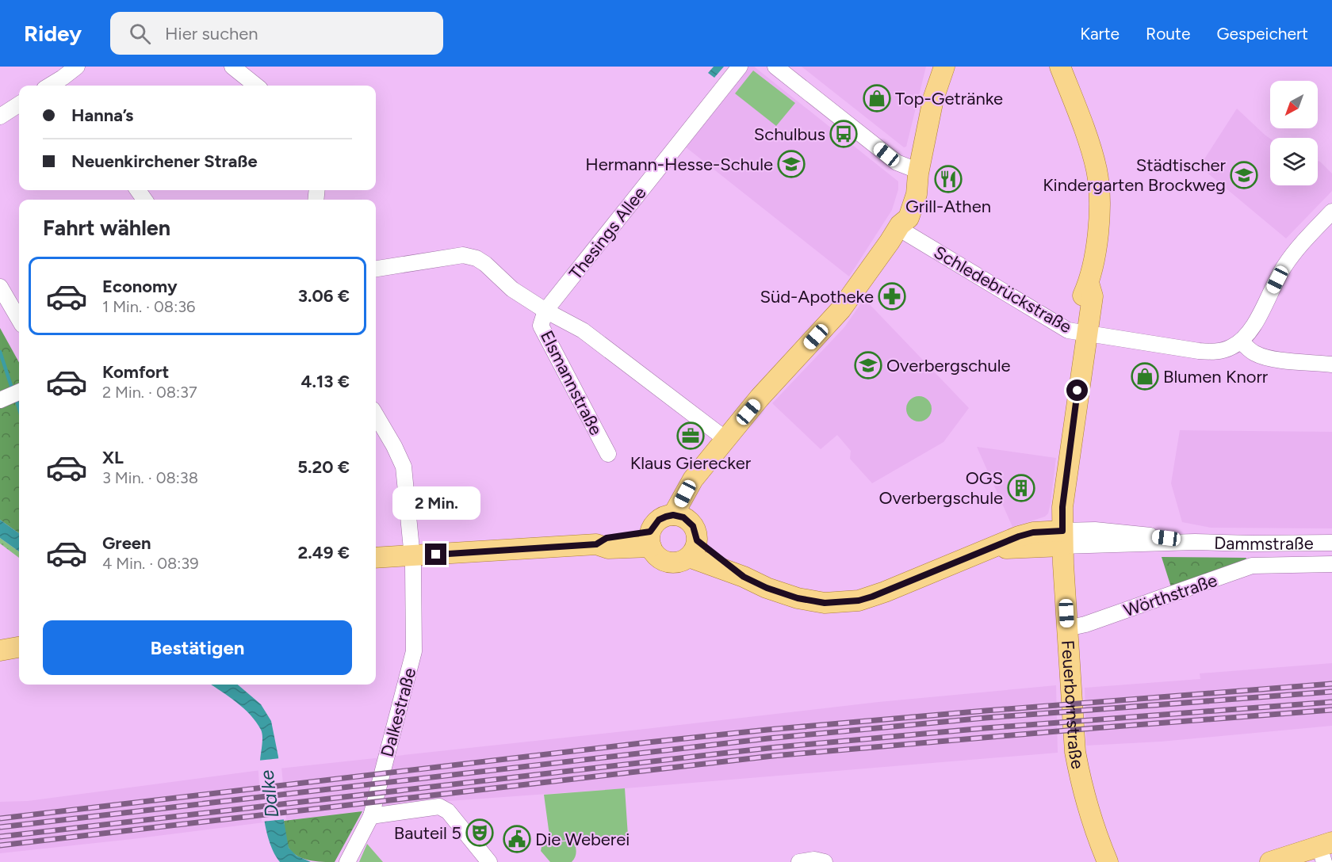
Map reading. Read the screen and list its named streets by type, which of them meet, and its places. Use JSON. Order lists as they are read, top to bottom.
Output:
{
  "streets": {
    "main road": ["Dammstraße", "Feuerbornstraße"],
    "street": [
      "Thesings Allee",
      "Schledebrückstraße",
      "Elsmannstraße",
      "Wörthstraße",
      "Dalkestraße"
    ]
  },
  "crossings": [
    ["Thesings Allee", "Elsmannstraße"],
    ["Schledebrückstraße", "Feuerbornstraße"],
    ["Dammstraße", "Wörthstraße"],
    ["Dammstraße", "Feuerbornstraße"],
    ["Wörthstraße", "Feuerbornstraße"]
  ],
  "water": ["Dalke"],
  "places": {
    "shop": ["Top-Getränke", "Blumen Knorr"],
    "bus stop": ["Schulbus"],
    "school or university": ["Hermann-Hesse-Schule", "Städtischer Kindergarten Brockweg", "Overbergschule"],
    "restaurant": ["Grill-Athen"],
    "pharmacy": ["Süd-Apotheke"],
    "office": ["Klaus Gierecker"],
    "building": ["OGS Overbergschule"],
    "theatre": ["Bauteil 5"],
    "public building": ["Die Weberei"]
  },
  "north": "bottom left",
  "page": {
    "header": "Ridey",
    "search": "Hier suchen",
    "nav": ["Karte", "Route", "Gespeichert"],
    "banner": ["Hanna’s", "Neuenkirchener Straße"],
    "heading": "Fahrt wählen",
    "list": [
      {
        "name": "Economy",
        "note": "1 Min. · 08:36",
        "value": "3.06 €"
      },
      {
        "name": "Komfort",
        "note": "2 Min. · 08:37",
        "value": "4.13 €"
      },
      {
        "name": "XL",
        "note": "3 Min. · 08:38",
        "value": "5.20 €"
      },
      {
        "name": "Green",
        "note": "4 Min. · 08:39",
        "value": "2.49 €"
      }
    ],
    "bubble": "2 Min.",
    "buttons": "Bestätigen"
  }
}
